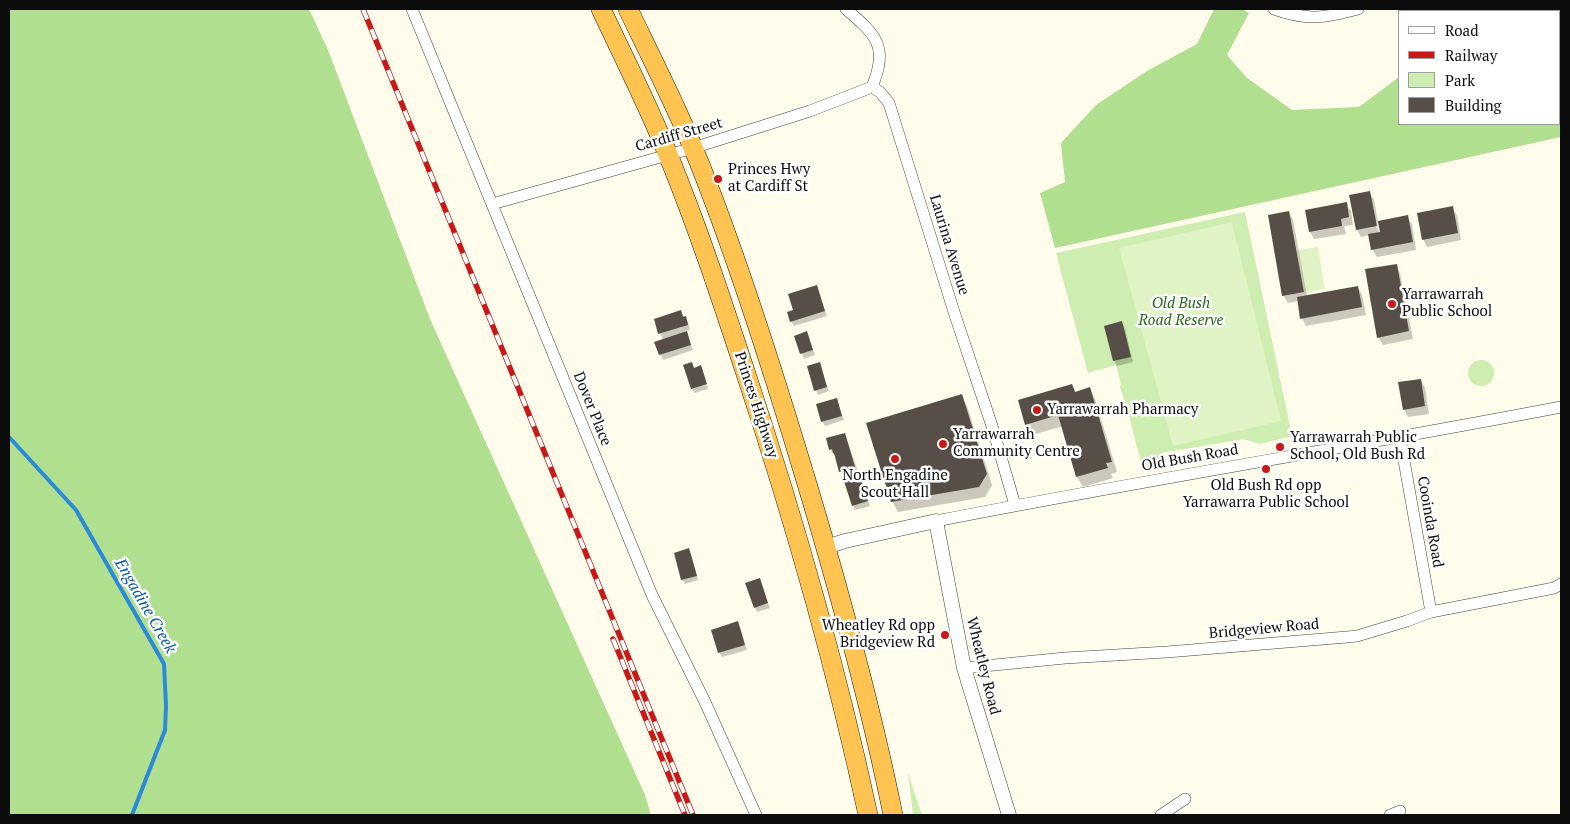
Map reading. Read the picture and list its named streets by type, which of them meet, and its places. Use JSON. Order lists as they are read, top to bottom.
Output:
{
  "streets": {
    "highway": ["Princes Highway"],
    "street": [
      "Cardiff Street",
      "Laurina Avenue",
      "Dover Place",
      "Old Bush Road",
      "Cooinda Road",
      "Bridgeview Road",
      "Wheatley Road"
    ]
  },
  "crossings": [
    ["Cardiff Street", "Laurina Avenue"],
    ["Cardiff Street", "Princes Highway"],
    ["Cardiff Street", "Dover Place"],
    ["Laurina Avenue", "Old Bush Road"],
    ["Princes Highway", "Old Bush Road"],
    ["Old Bush Road", "Cooinda Road"],
    ["Old Bush Road", "Wheatley Road"],
    ["Cooinda Road", "Bridgeview Road"],
    ["Bridgeview Road", "Wheatley Road"]
  ],
  "water": ["Engadine Creek"],
  "parks": ["Old Bush Road Reserve"],
  "places": [
    "Princes Hwy at Cardiff St",
    "Yarrawarrah Public School",
    "Yarrawarrah Pharmacy",
    "Yarrawarrah Community Centre",
    "Yarrawarrah Public School, Old Bush Rd",
    "North Engadine Scout Hall",
    "Old Bush Rd opp Yarrawarra Public School",
    "Wheatley Rd opp Bridgeview Rd"
  ],
  "legend": [
    "Road",
    "Railway",
    "Park",
    "Building"
  ]
}
